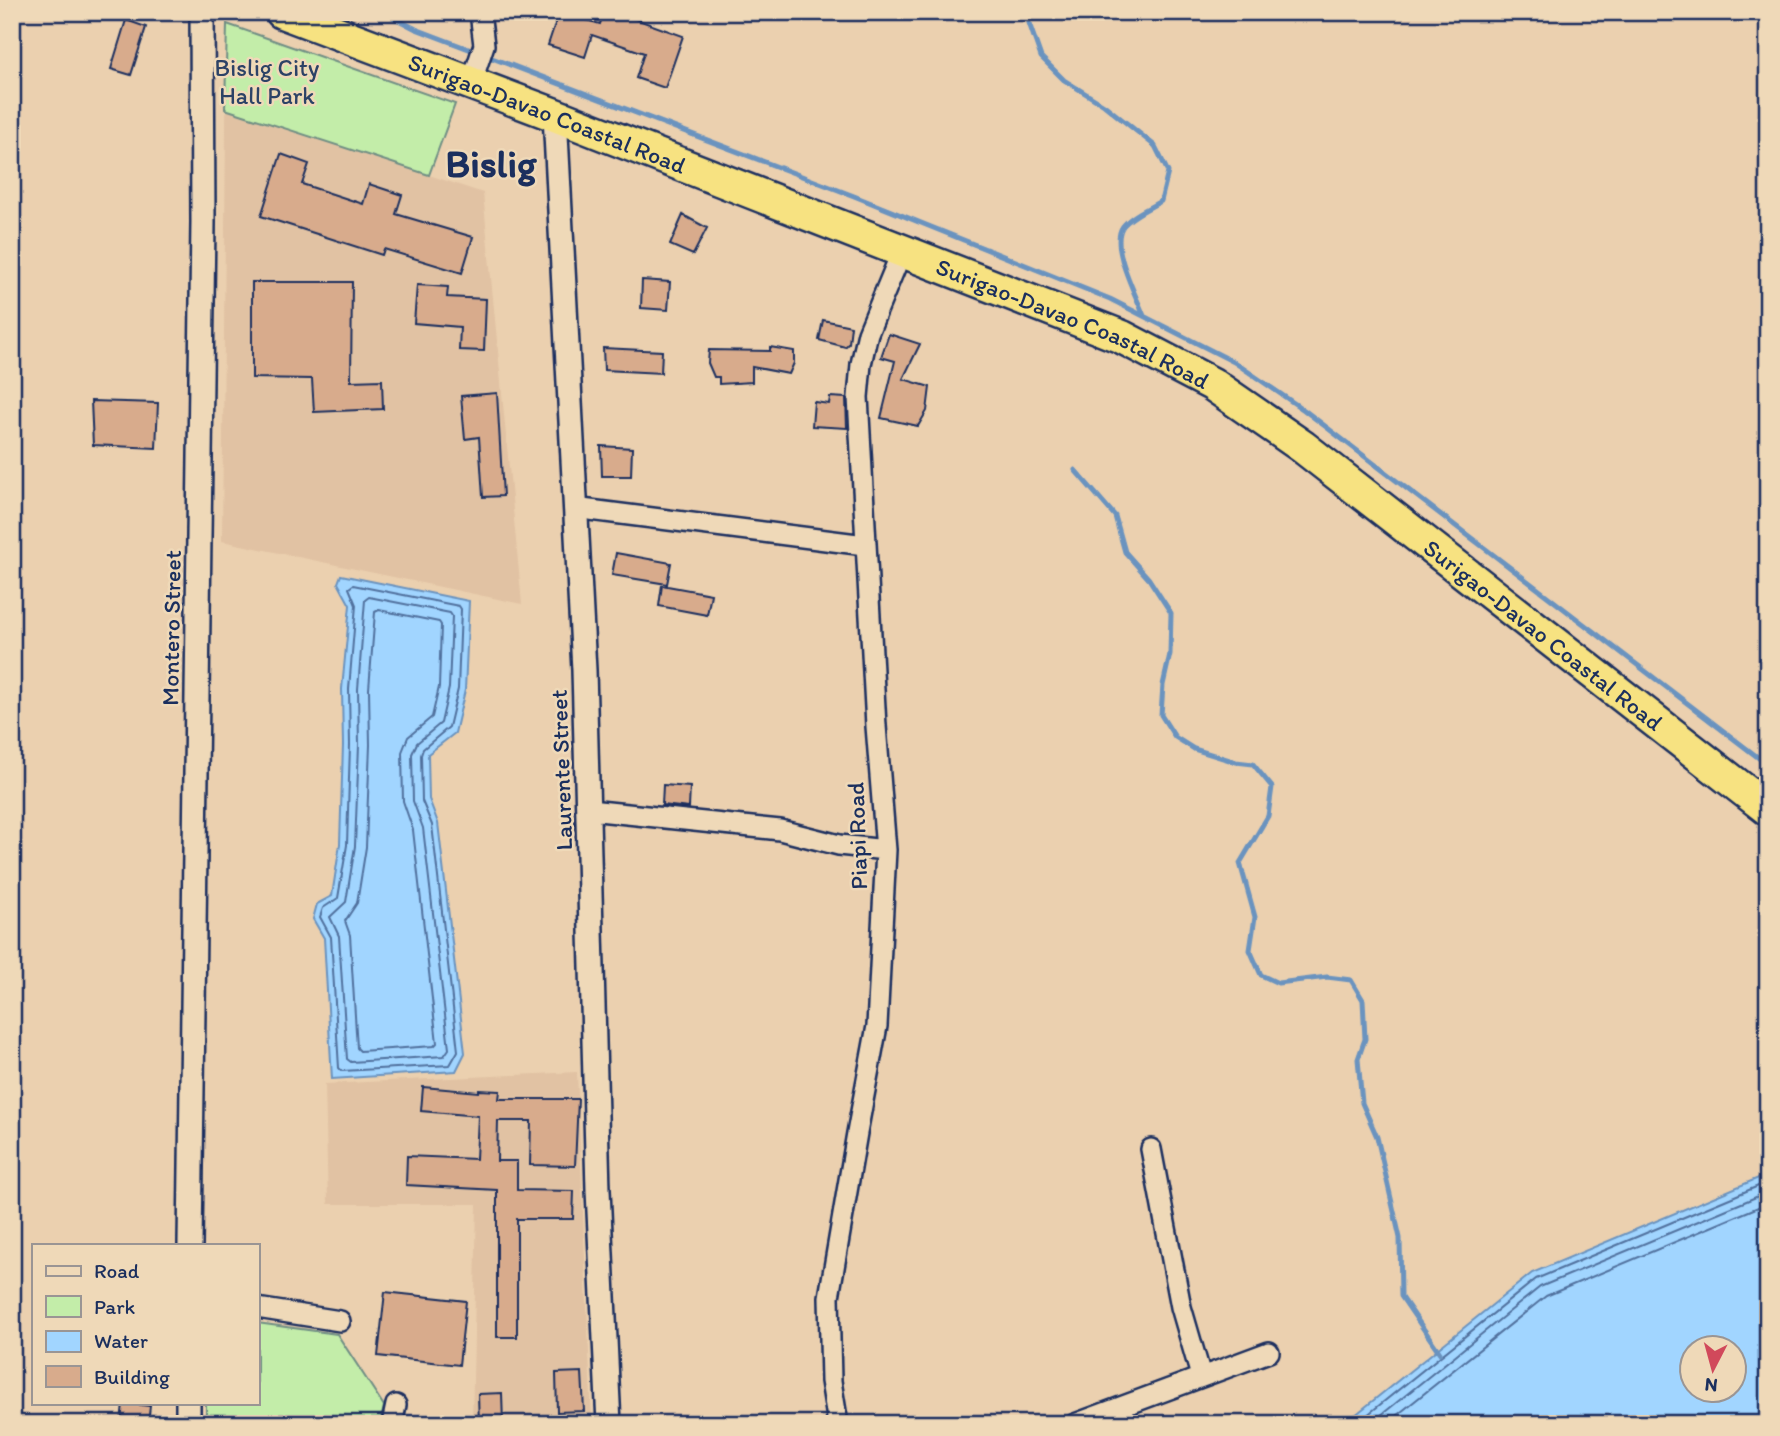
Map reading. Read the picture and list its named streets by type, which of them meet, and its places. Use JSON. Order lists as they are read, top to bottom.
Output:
{
  "streets": {
    "highway": ["Surigao-Davao Coastal Road"],
    "street": ["Montero Street", "Laurente Street", "Piapi Road"]
  },
  "crossings": [
    ["Surigao-Davao Coastal Road", "Laurente Street"],
    ["Surigao-Davao Coastal Road", "Piapi Road"]
  ],
  "districts": ["Bislig"],
  "parks": ["Bislig City Hall Park"],
  "legend": [
    "Road",
    "Park",
    "Water",
    "Building"
  ],
  "north": "bottom"
}
